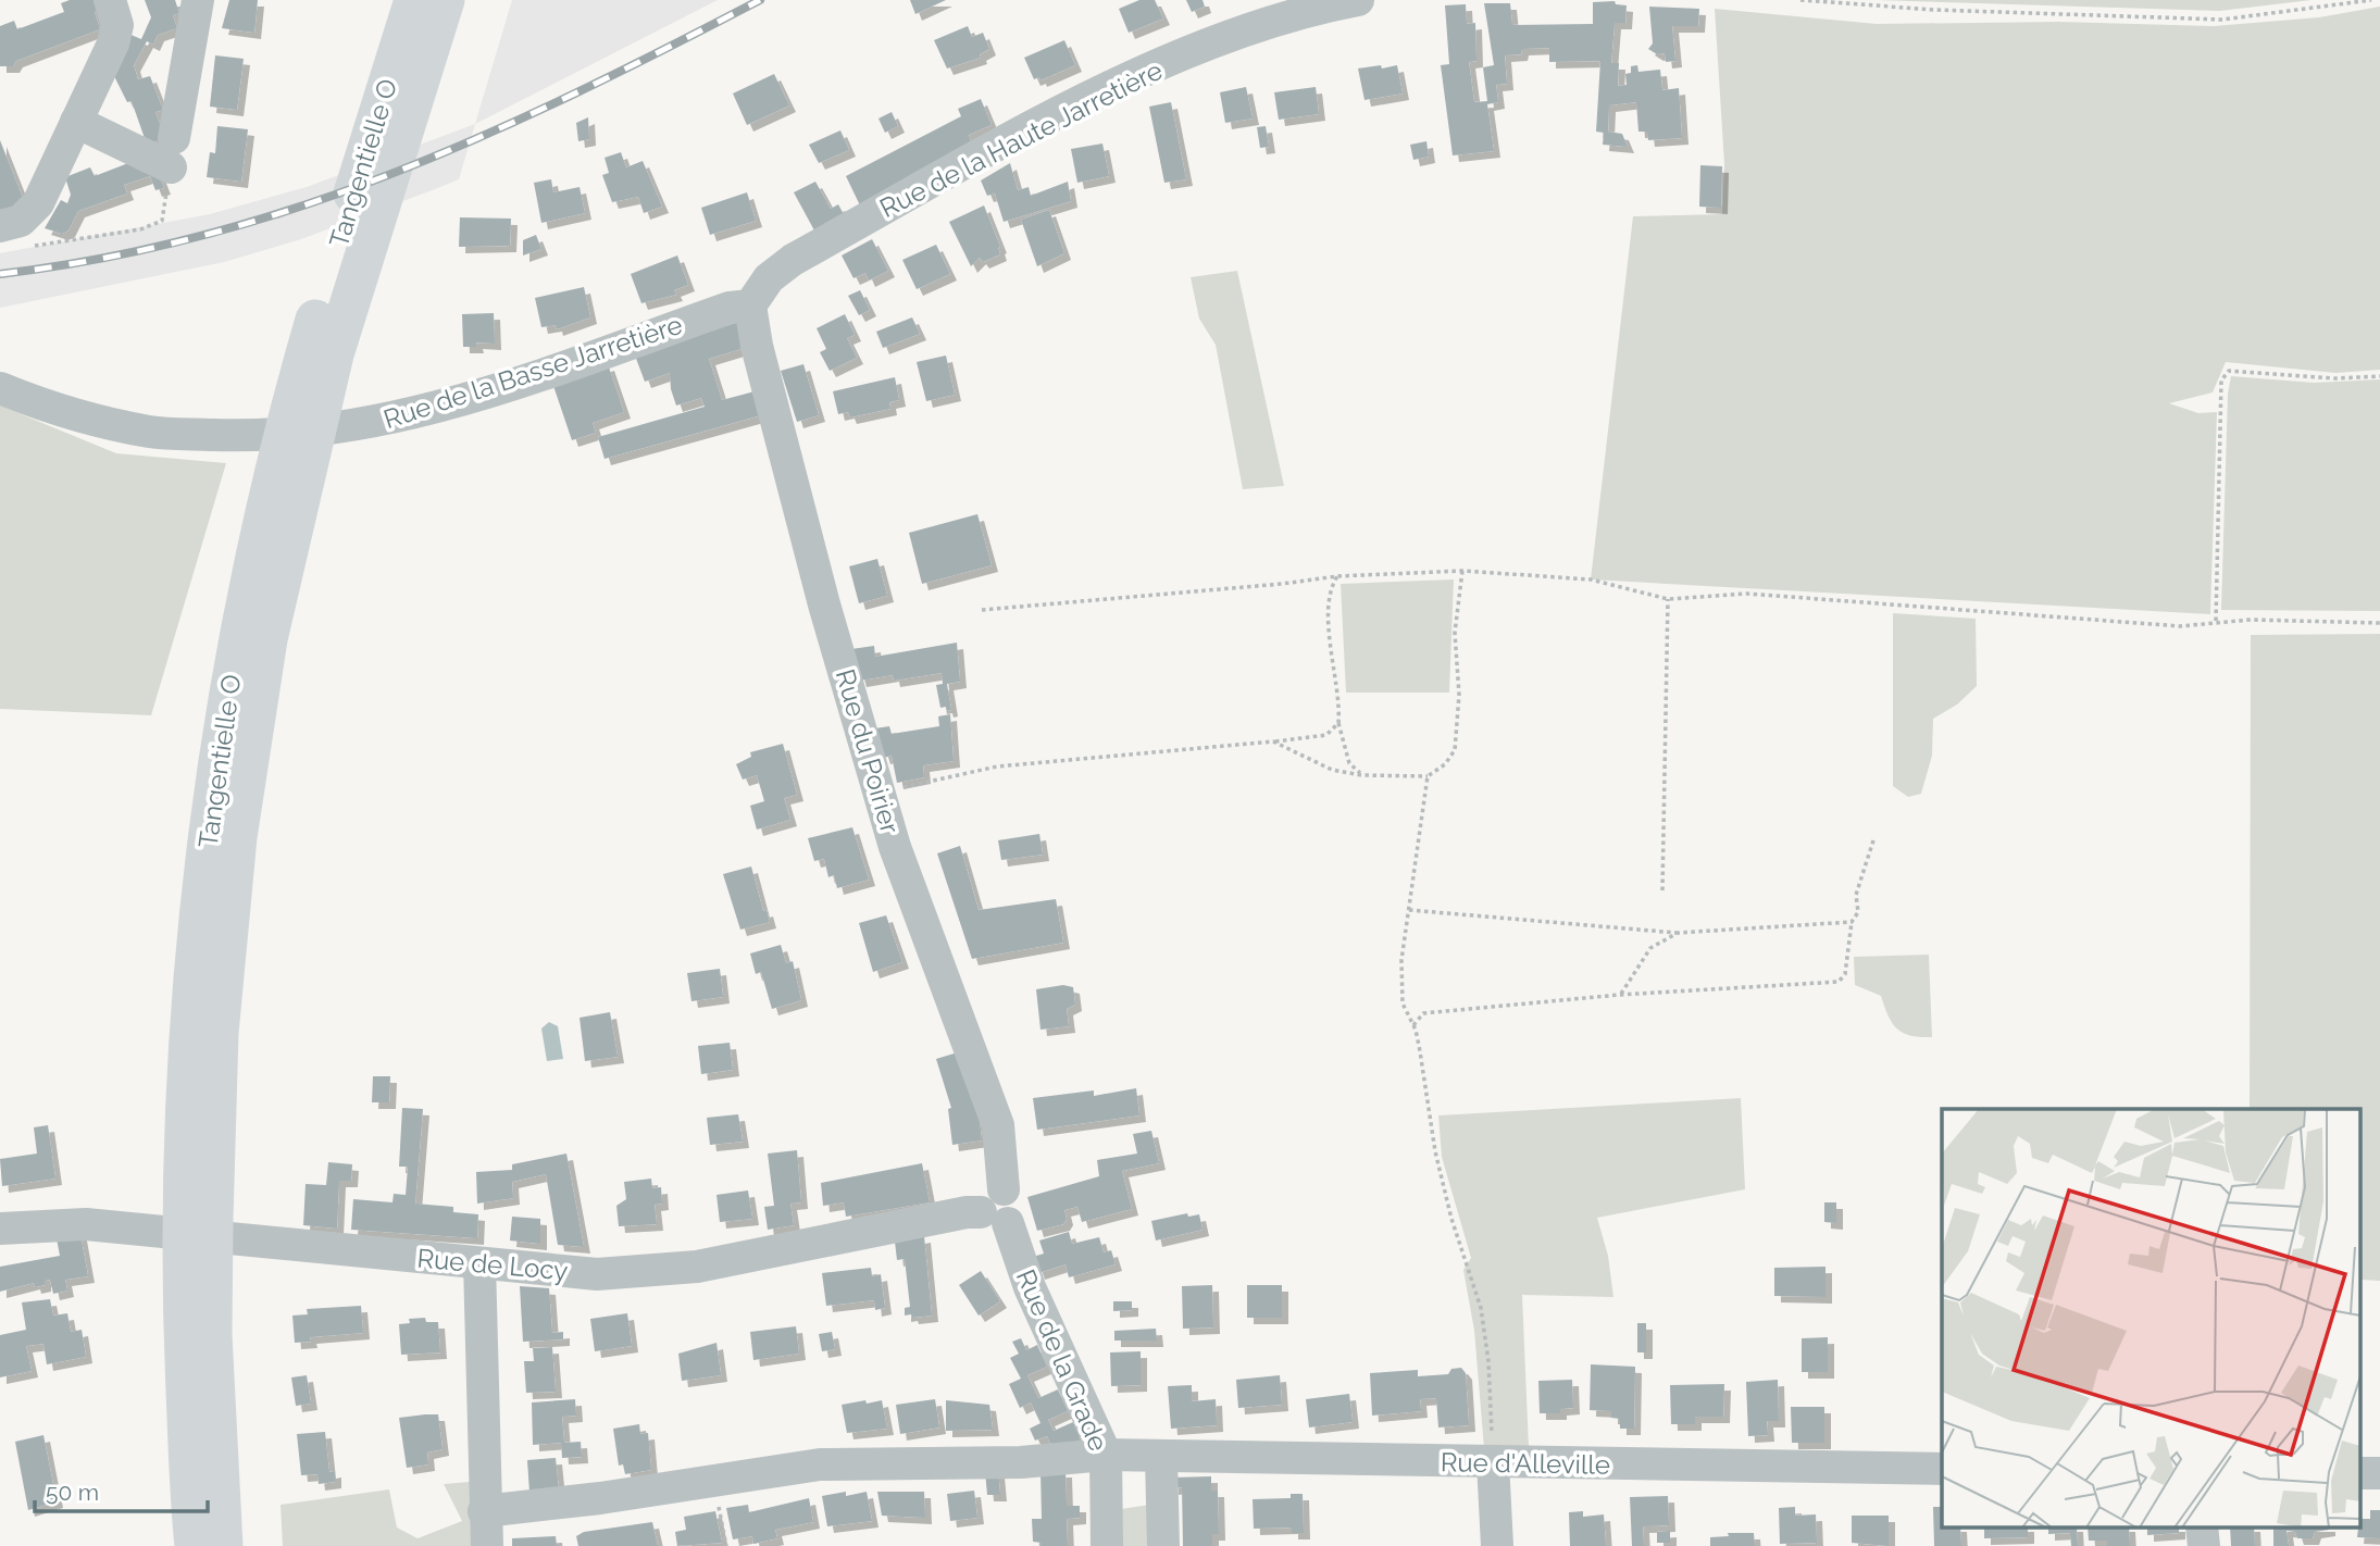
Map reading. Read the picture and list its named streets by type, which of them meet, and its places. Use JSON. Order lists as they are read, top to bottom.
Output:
{
  "streets": {
    "main road": ["Tangentielle O"],
    "street": [
      "Rue de la Haute Jarretière",
      "Rue de la Basse Jarretière",
      "Rue du Poirier",
      "Rue de Locy",
      "Rue de la Grade",
      "Rue d'Alleville"
    ]
  },
  "crossings": [
    ["Rue de la Haute Jarretière", "Rue de la Basse Jarretière"],
    ["Rue de la Haute Jarretière", "Rue du Poirier"],
    ["Rue de la Basse Jarretière", "Rue du Poirier"],
    ["Rue du Poirier", "Rue de Locy"],
    ["Rue du Poirier", "Rue de la Grade"],
    ["Rue de Locy", "Rue de la Grade"],
    ["Rue de la Grade", "Rue d'Alleville"]
  ],
  "scale_bar": "50 m"
}
